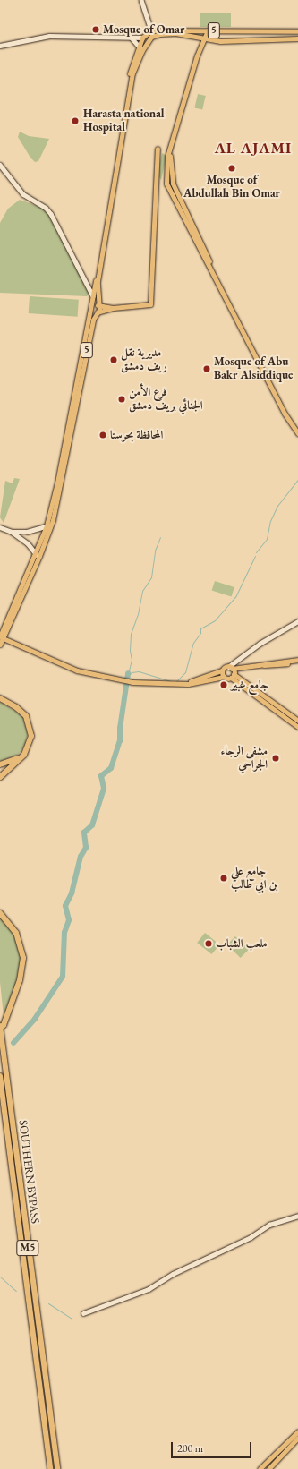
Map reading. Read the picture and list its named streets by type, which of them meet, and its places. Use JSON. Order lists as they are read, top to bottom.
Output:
{
  "streets": {
    "highway": ["SOUTHERN BYPASS", "M5"],
    "main road": ["5"]
  },
  "districts": ["AL AJAMI"],
  "places": [
    "Mosque of Omar",
    "Harasta national Hospital",
    "Mosque of Abdullah Bin Omar",
    "مديرية نقل ريف دمشق",
    "Mosque of Abu Bakr Alsiddique",
    "فرع الأمن الجنائي بريف دمشق",
    "المحافظة بحرستا",
    "جامع غبير",
    "مشفى الرجاء الجراحي",
    "جامع علي بن ابي طالب",
    "ملعب الشباب"
  ],
  "scale_bar": "200 m"
}
